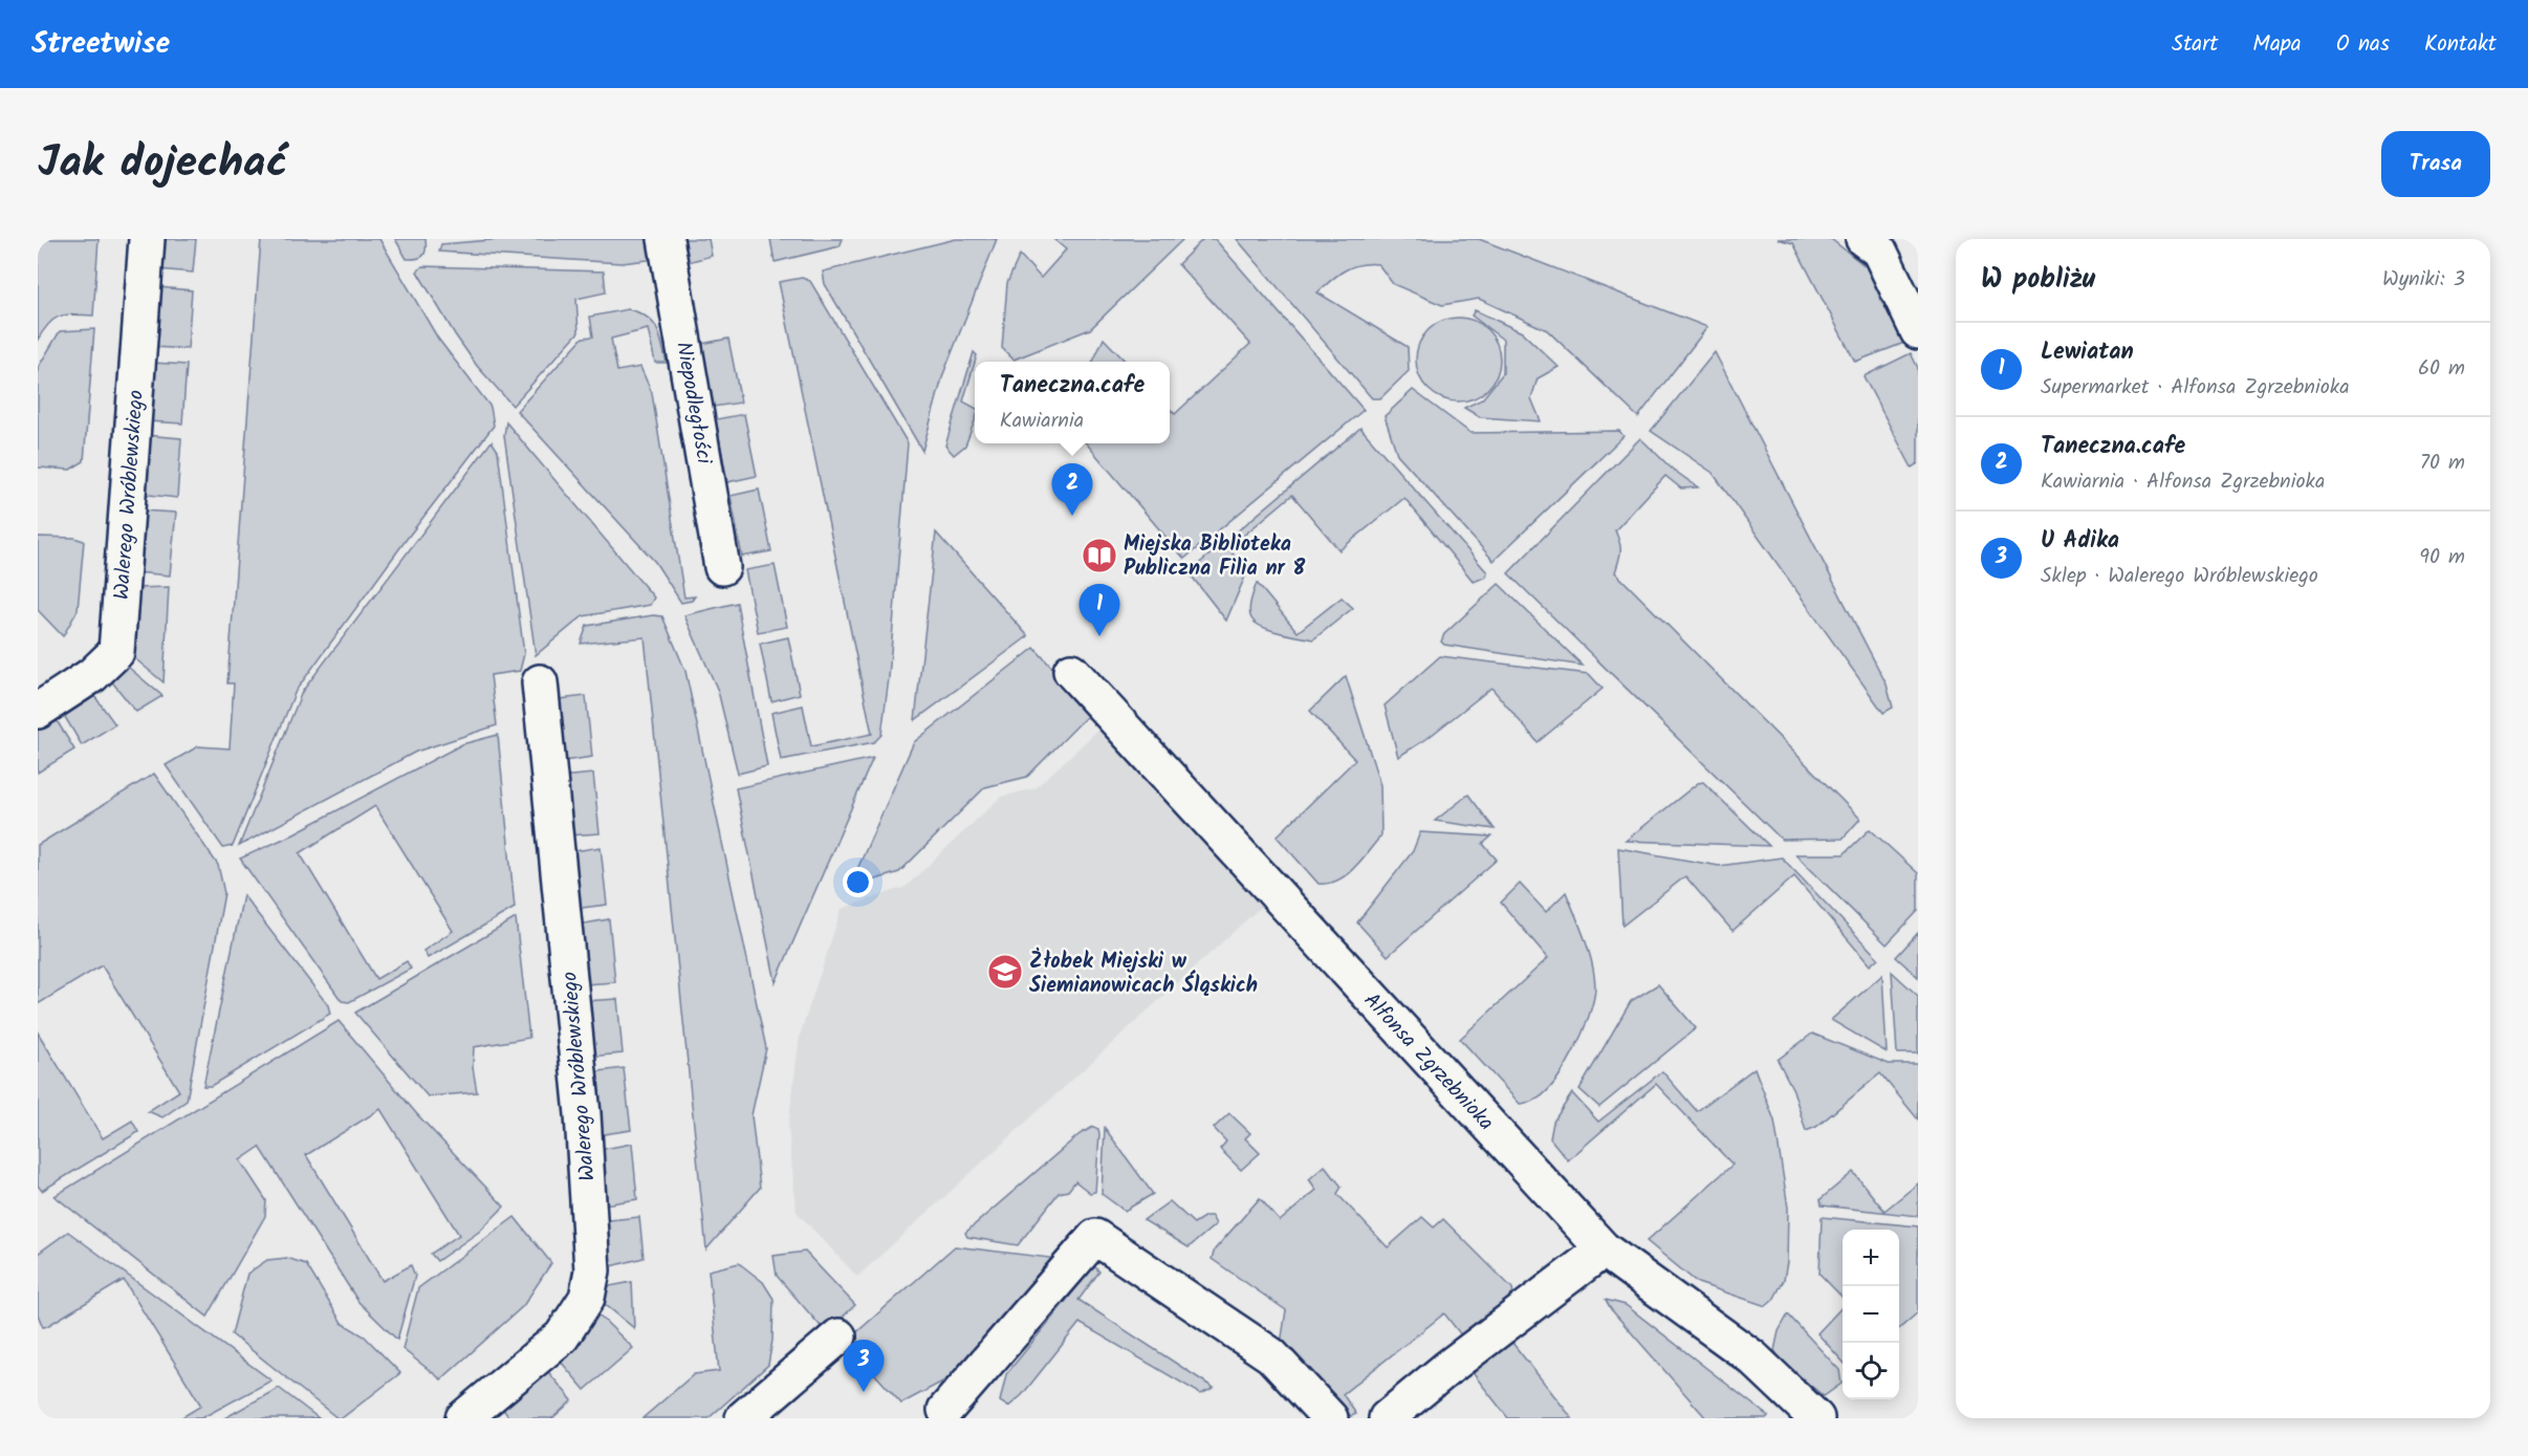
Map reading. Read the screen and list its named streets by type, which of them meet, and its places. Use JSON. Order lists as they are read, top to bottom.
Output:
{
  "streets": {
    "street": ["Niepodległości", "Walerego Wróblewskiego", "Alfonsa Zgrzebnioka"]
  },
  "places": {
    "library": ["Miejska Biblioteka Publiczna Filia nr 8"],
    "school or university": ["Żłobek Miejski w Siemianowicach Śląskich"]
  },
  "page": {
    "header": "Streetwise",
    "nav": [
      "Start",
      "Mapa",
      "O nas",
      "Kontakt"
    ],
    "title": "Jak dojechać",
    "buttons": "Trasa",
    "heading": ["W pobliżu", "Wyniki: 3"],
    "list": [
      {
        "mark": "1",
        "name": "Lewiatan",
        "note": "Supermarket · Alfonsa Zgrzebnioka",
        "value": "60 m"
      },
      {
        "mark": "2",
        "name": "Taneczna.cafe",
        "note": "Kawiarnia · Alfonsa Zgrzebnioka",
        "value": "70 m"
      },
      {
        "mark": "3",
        "name": "U Adika",
        "note": "Sklep · Walerego Wróblewskiego",
        "value": "90 m"
      }
    ],
    "popup": ["Taneczna.cafe", "Kawiarnia"],
    "pins": ["2", "1", "3"],
    "map_buttons": ["+", "−"]
  }
}
